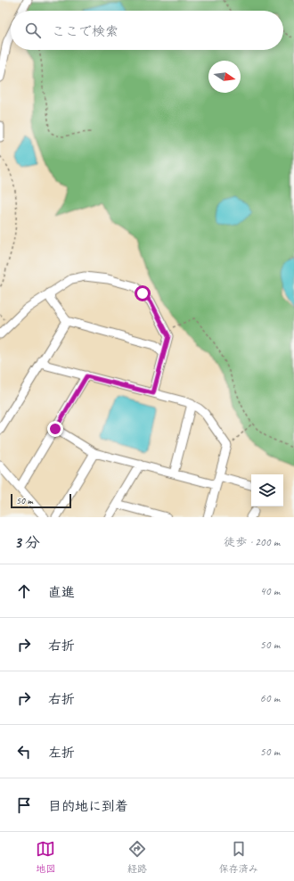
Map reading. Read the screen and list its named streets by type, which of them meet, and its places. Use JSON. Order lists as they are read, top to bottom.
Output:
{
  "scale_bar": "50 m",
  "north": "right",
  "page": {
    "search": "ここで検索",
    "scale": "50 m",
    "heading": ["3 分", "徒歩 · 200 m"],
    "list": [
      ["直進", "40 m"],
      ["右折", "50 m"],
      ["右折", "60 m"],
      ["左折", "50 m"],
      "目的地に到着"
    ],
    "nav": ["地図", "経路", "保存済み"]
  }
}
